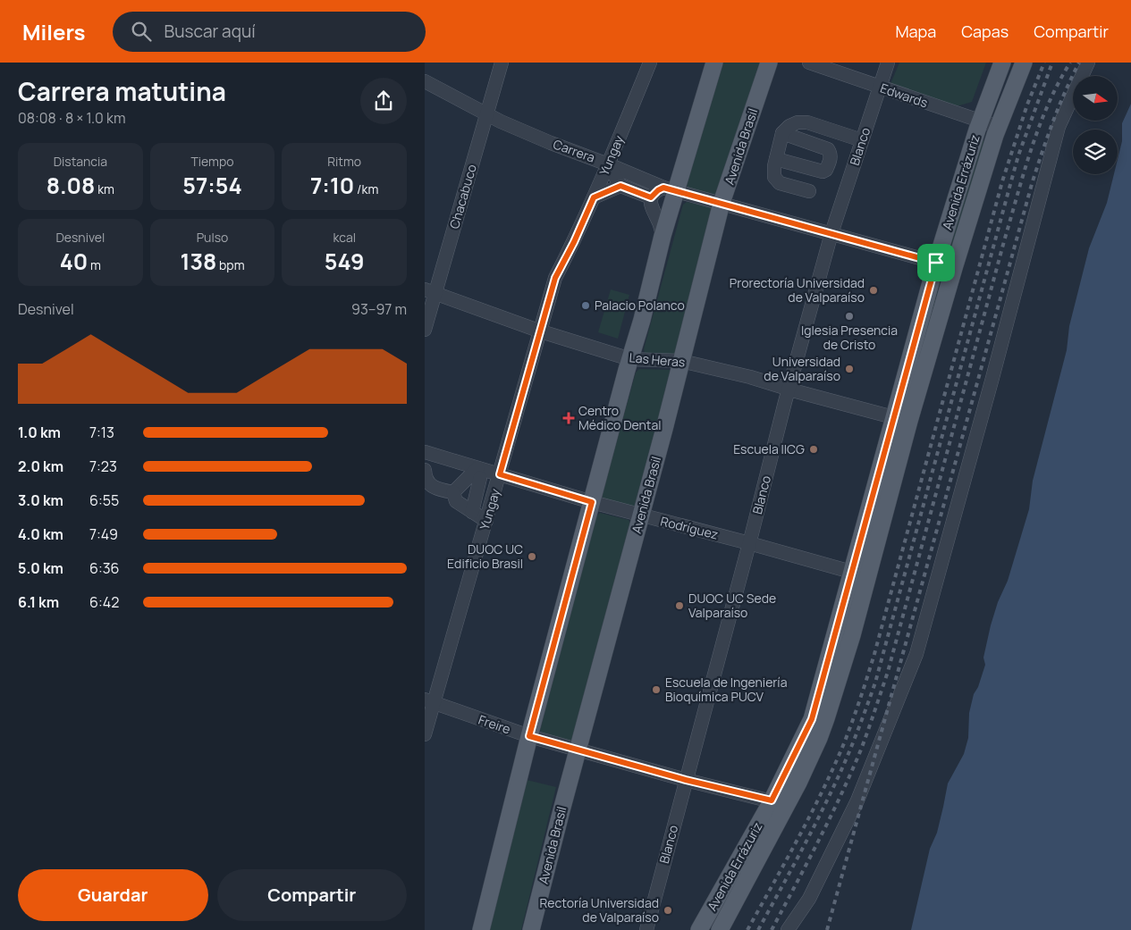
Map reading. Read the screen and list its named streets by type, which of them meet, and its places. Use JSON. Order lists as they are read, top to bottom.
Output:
{
  "streets": {
    "main road": ["Avenida Brasil", "Avenida Errázuriz"],
    "street": [
      "Edwards",
      "Blanco",
      "Carrera",
      "Yungay",
      "Chacabuco",
      "Las Heras",
      "Rodríguez",
      "Freire"
    ]
  },
  "crossings": [
    ["Edwards", "Blanco"],
    ["Edwards", "Avenida Errázuriz"],
    ["Avenida Brasil", "Carrera"],
    ["Avenida Brasil", "Las Heras"],
    ["Avenida Brasil", "Rodríguez"],
    ["Avenida Brasil", "Freire"],
    ["Blanco", "Carrera"],
    ["Blanco", "Las Heras"],
    ["Blanco", "Rodríguez"],
    ["Blanco", "Freire"],
    ["Carrera", "Yungay"],
    ["Carrera", "Avenida Errázuriz"],
    ["Carrera", "Chacabuco"],
    ["Yungay", "Las Heras"],
    ["Yungay", "Rodríguez"],
    ["Yungay", "Freire"],
    ["Avenida Errázuriz", "Las Heras"],
    ["Avenida Errázuriz", "Rodríguez"],
    ["Avenida Errázuriz", "Freire"],
    ["Chacabuco", "Las Heras"]
  ],
  "places": {
    "other": [
      "Prorectoría Universidad de Valparaíso",
      "Palacio Polanco",
      "Iglesia Presencia de Cristo",
      "Universidad de Valparaíso",
      "Escuela IICG",
      "DUOC UC Edificio Brasil",
      "DUOC UC Sede Valparaíso",
      "Escuela de Ingeniería Bioquímica PUCV",
      "Rectoría Universidad de Valparaíso"
    ],
    "health": ["Centro Médico Dental"]
  },
  "north": "right",
  "page": {
    "header": "Milers",
    "search": "Buscar aquí",
    "nav": ["Mapa", "Capas", "Compartir"],
    "heading": ["Carrera matutina", "08:08 · 8 × 1.0 km"],
    "stats": [
      ["Distancia", "8.08 km"],
      ["Tiempo", "57:54"],
      ["Ritmo", "7:10 /km"],
      ["Desnivel", "40 m"],
      ["Pulso", "138 bpm"],
      ["kcal", "549"]
    ],
    "chart": ["Desnivel", "93–97 m"],
    "list": [
      {
        "name": "1.0 km",
        "note": "7:13"
      },
      {
        "name": "2.0 km",
        "note": "7:23"
      },
      {
        "name": "3.0 km",
        "note": "6:55"
      },
      {
        "name": "4.0 km",
        "note": "7:49"
      },
      {
        "name": "5.0 km",
        "note": "6:36"
      },
      {
        "name": "6.1 km",
        "note": "6:42"
      }
    ],
    "buttons": ["Guardar", "Compartir"]
  }
}
